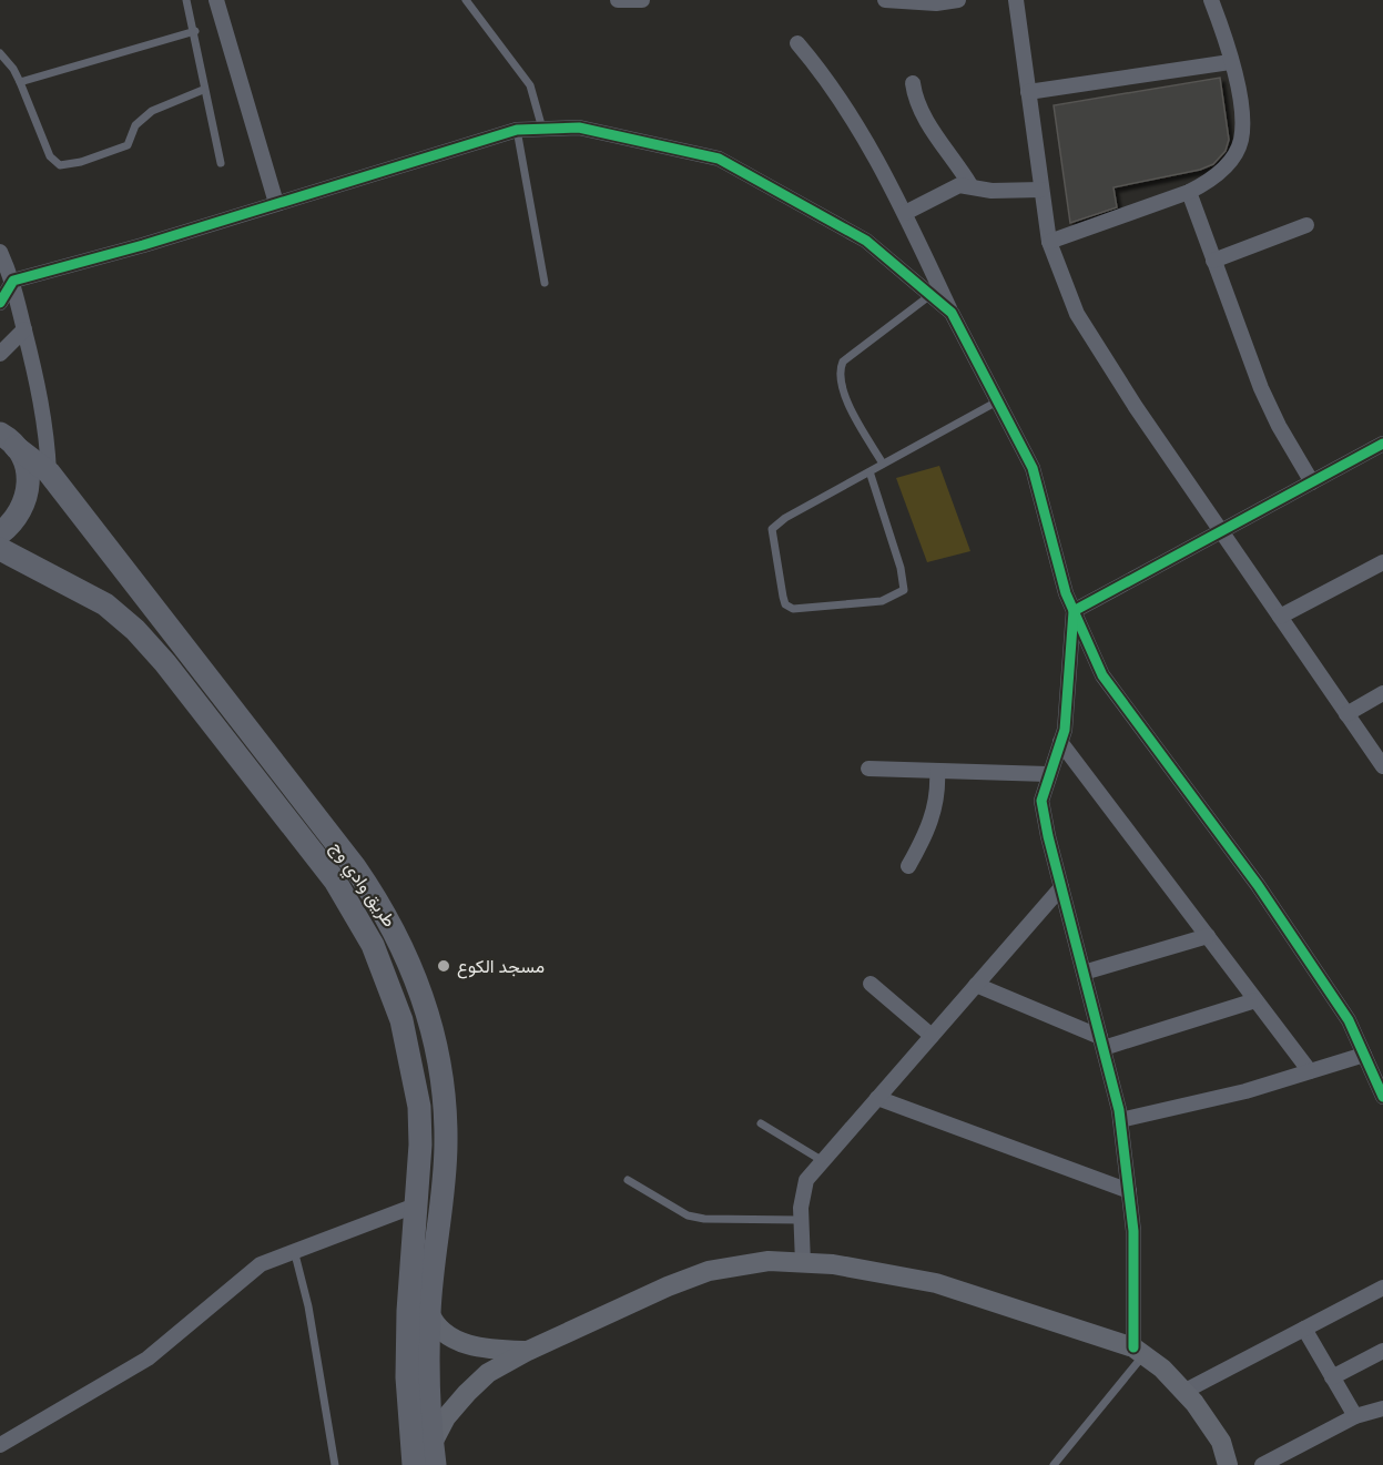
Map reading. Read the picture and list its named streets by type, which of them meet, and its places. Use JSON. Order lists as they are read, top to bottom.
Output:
{
  "streets": {
    "main road": ["طريق وادي وج"]
  },
  "places": ["مسجد الكوع"]
}
